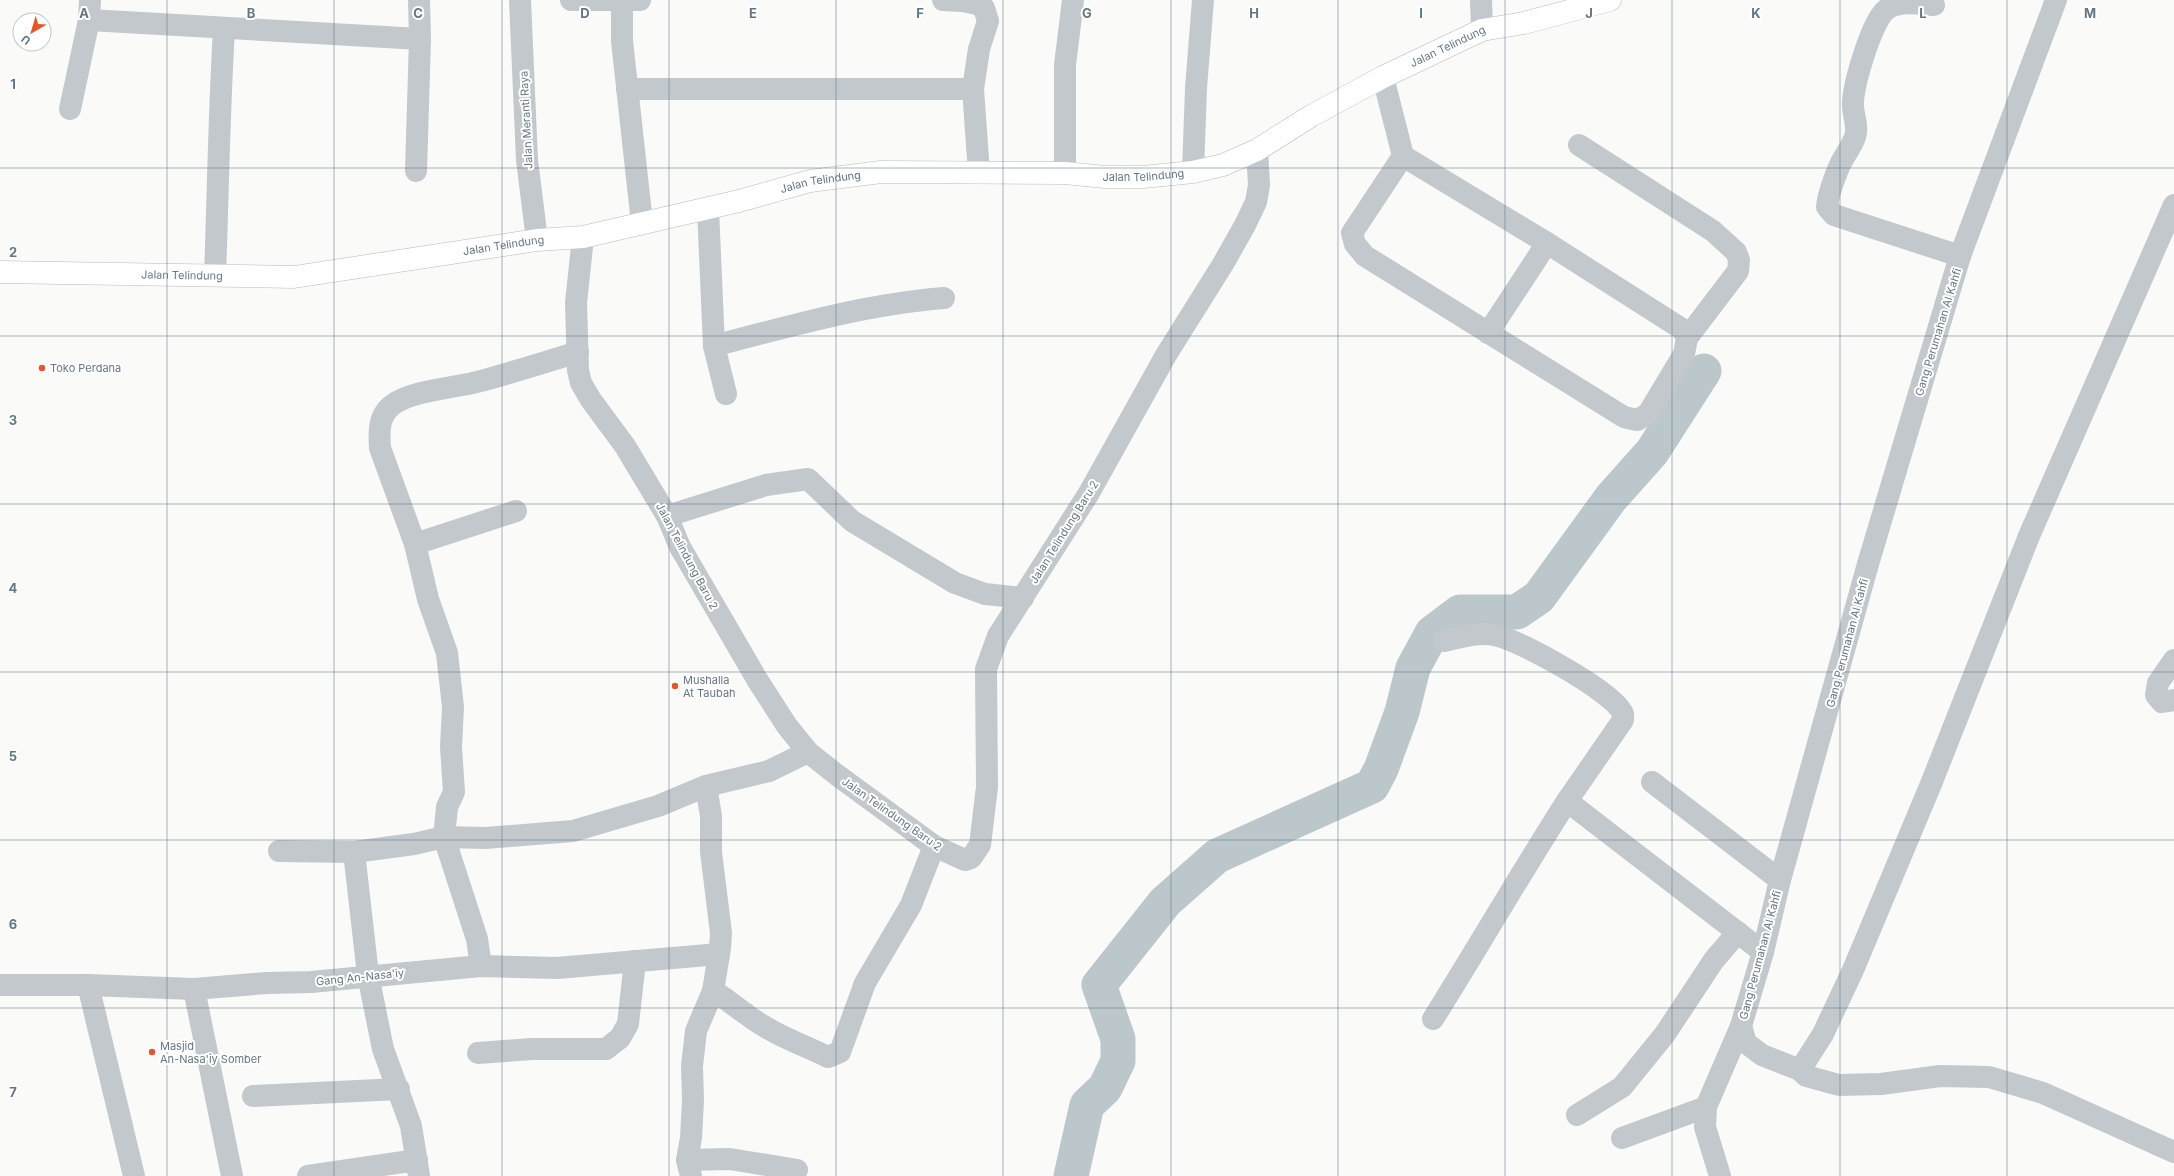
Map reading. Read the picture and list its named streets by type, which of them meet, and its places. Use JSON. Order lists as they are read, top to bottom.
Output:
{
  "streets": {
    "main road": ["Jalan Telindung"],
    "street": [
      "Jalan Meranti Raya",
      "Gang Perumahan Al Kahfi",
      "Jalan Telindung Baru 2",
      "Gang An-Nasa'iy"
    ]
  },
  "crossings": [
    ["Jalan Telindung", "Jalan Meranti Raya"],
    ["Jalan Telindung", "Jalan Telindung Baru 2"]
  ],
  "places": ["Toko Perdana", "Mushalla At Taubah", "Masjid An-Nasa'iy Somber"],
  "north": "bottom left",
  "grid": {
    "columns": [
      "A",
      "B",
      "C",
      "D",
      "E",
      "F",
      "G",
      "H",
      "I",
      "J",
      "K",
      "L",
      "M"
    ],
    "rows": [
      "1",
      "2",
      "3",
      "4",
      "5",
      "6",
      "7"
    ]
  }
}
